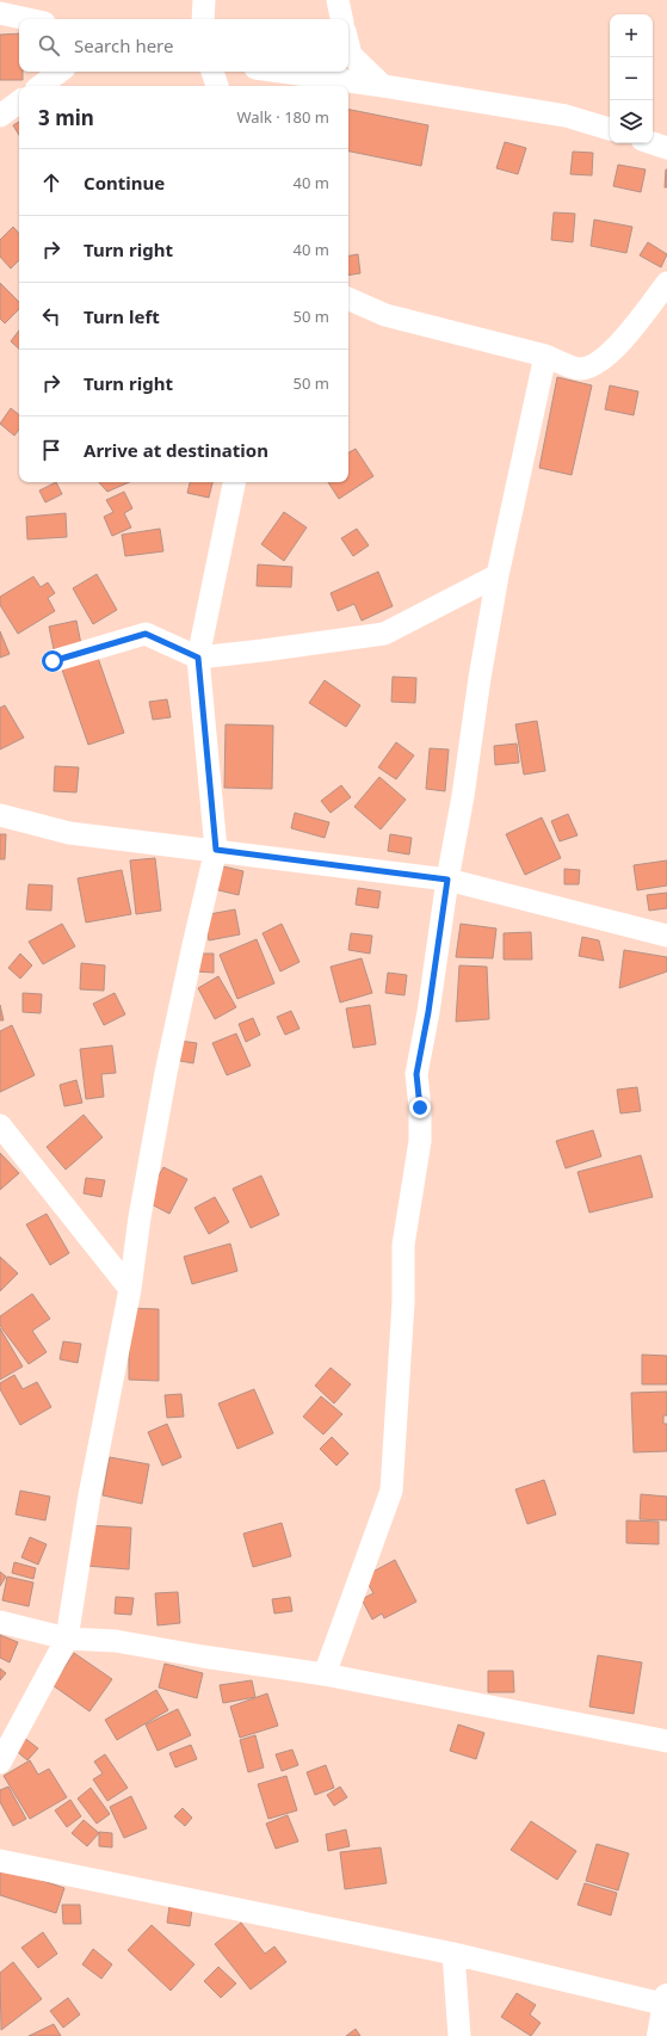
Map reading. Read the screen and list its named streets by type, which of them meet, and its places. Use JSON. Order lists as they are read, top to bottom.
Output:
{
  "page": {
    "map_buttons": ["+", "−"],
    "search": "Search here",
    "heading": ["3 min", "Walk · 180 m"],
    "list": [
      ["Continue", "40 m"],
      ["Turn right", "40 m"],
      ["Turn left", "50 m"],
      ["Turn right", "50 m"],
      "Arrive at destination"
    ]
  }
}
